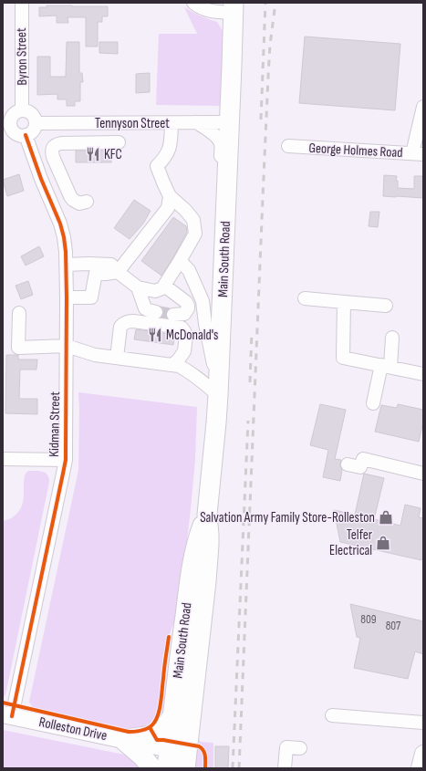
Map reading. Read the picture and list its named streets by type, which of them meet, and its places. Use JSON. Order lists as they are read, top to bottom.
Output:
{
  "streets": {
    "highway": ["Main South Road"],
    "main road": ["Rolleston Drive"],
    "street": [
      "Byron Street",
      "Tennyson Street",
      "George Holmes Road",
      "Kidman Street"
    ]
  },
  "crossings": [
    ["Byron Street", "Tennyson Street"],
    ["Byron Street", "Kidman Street"],
    ["Tennyson Street", "Main South Road"],
    ["Tennyson Street", "Kidman Street"],
    ["Main South Road", "Rolleston Drive"],
    ["Kidman Street", "Rolleston Drive"]
  ],
  "places": {
    "restaurant": ["KFC", "McDonald's"],
    "shop": ["Salvation Army Family Store-Rolleston", "Telfer Electrical"]
  },
  "house_numbers": ["809", "807"]
}
